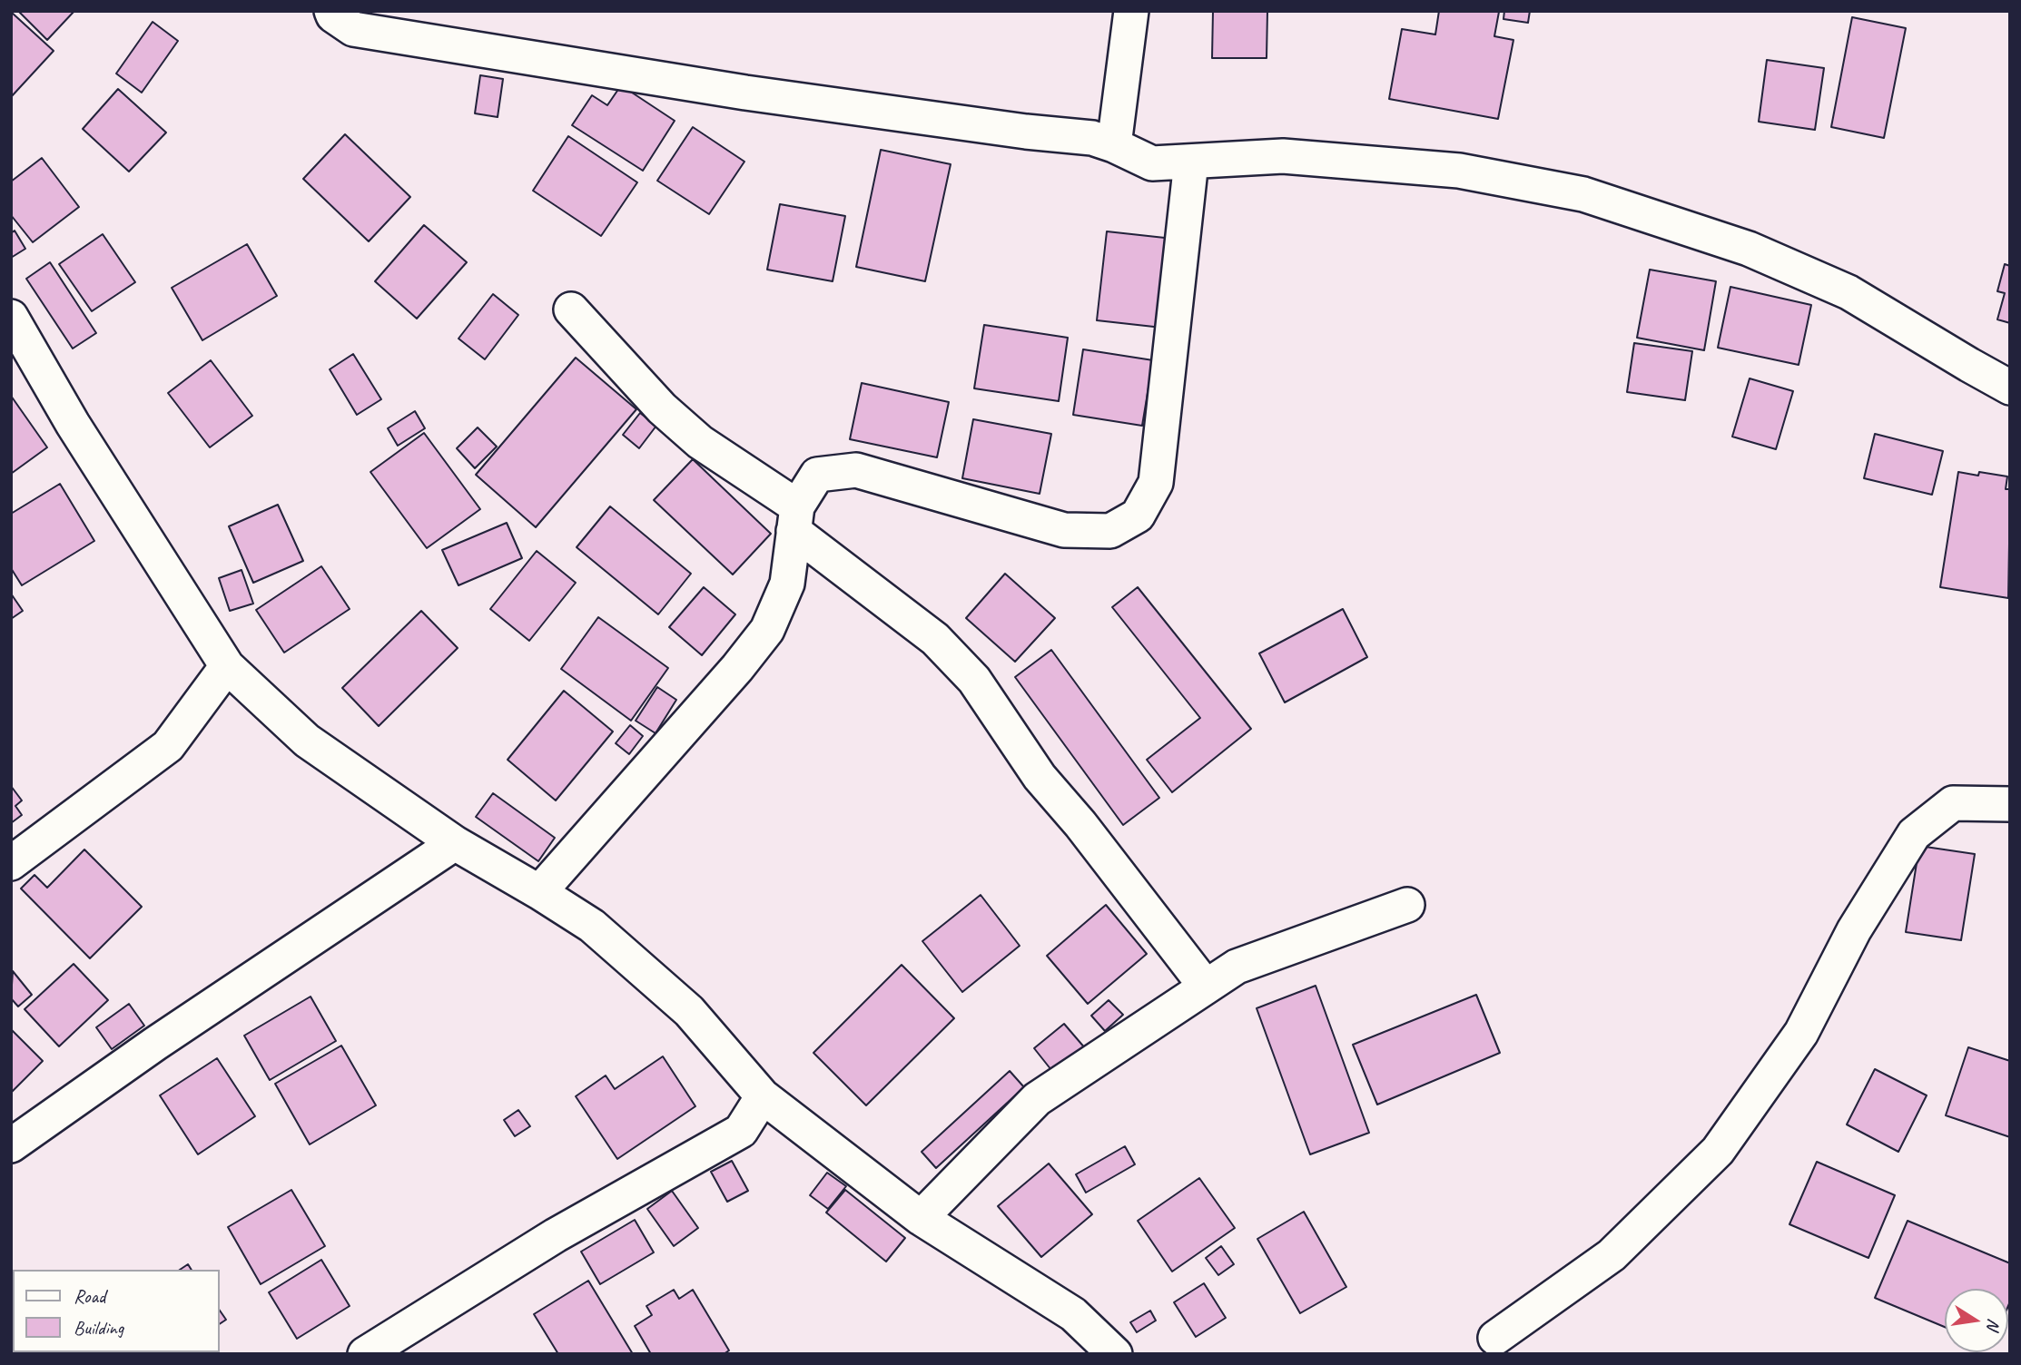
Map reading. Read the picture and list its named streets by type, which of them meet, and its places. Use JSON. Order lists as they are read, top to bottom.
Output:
{
  "legend": ["Road", "Building"],
  "north": "right"
}
